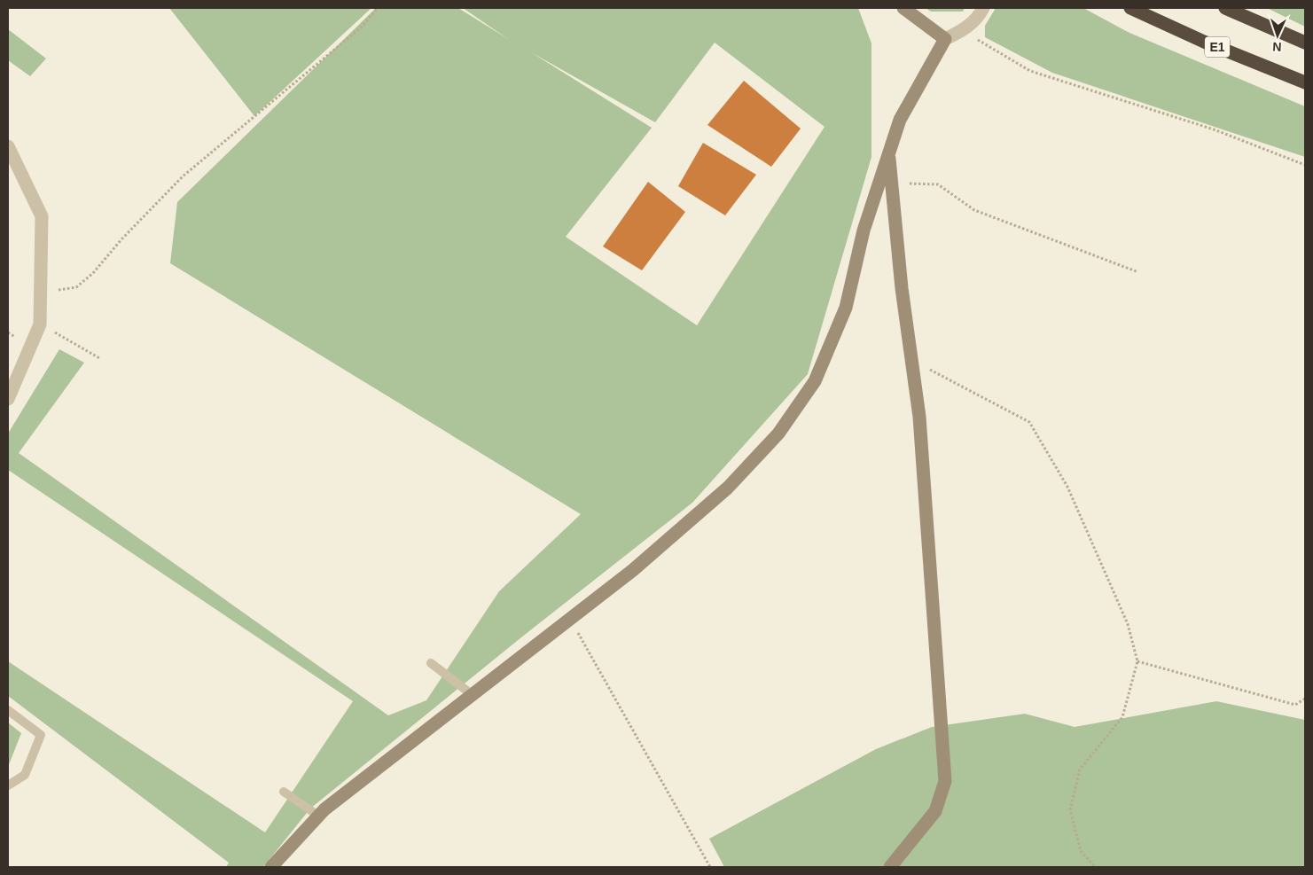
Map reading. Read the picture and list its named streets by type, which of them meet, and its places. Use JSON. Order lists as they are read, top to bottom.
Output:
{
  "streets": {
    "highway": ["E1"]
  },
  "north": "bottom"
}
